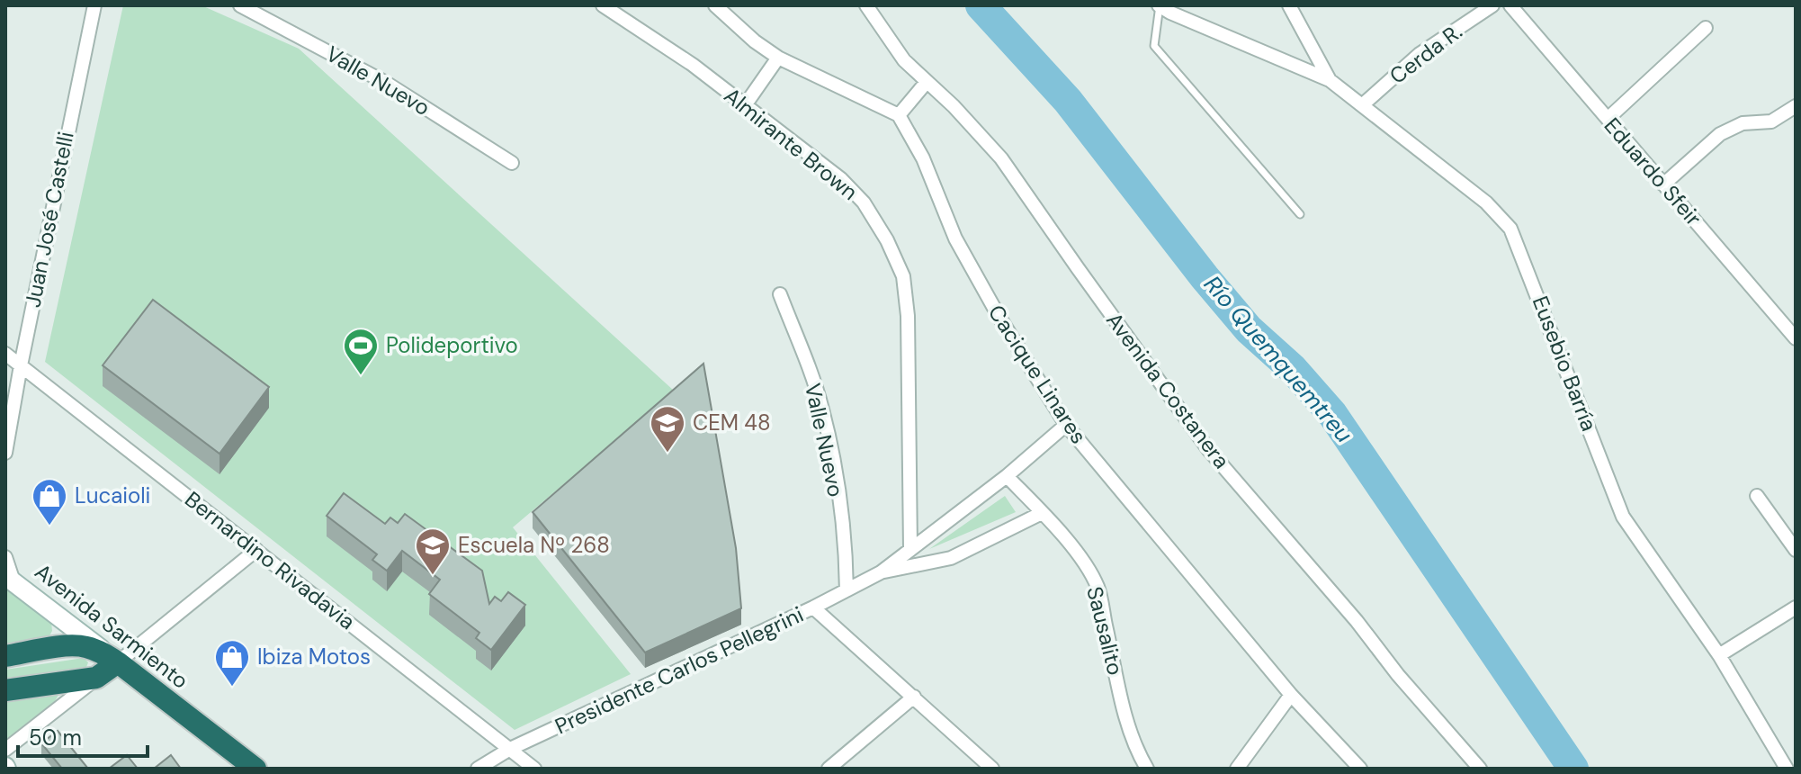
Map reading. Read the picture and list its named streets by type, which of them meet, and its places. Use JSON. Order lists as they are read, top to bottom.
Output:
{
  "streets": {
    "highway": ["Avenida Sarmiento"],
    "street": [
      "Cerda R.",
      "Valle Nuevo",
      "Almirante Brown",
      "Eduardo Sfeir",
      "Juan José Castelli",
      "Eusebio Barría",
      "Cacique Linares",
      "Avenida Costanera",
      "Bernardino Rivadavia",
      "Sausalito",
      "Presidente Carlos Pellegrini"
    ]
  },
  "crossings": [
    ["Cerda R.", "Eusebio Barría"],
    ["Valle Nuevo", "Presidente Carlos Pellegrini"],
    ["Almirante Brown", "Presidente Carlos Pellegrini"],
    ["Juan José Castelli", "Bernardino Rivadavia"],
    ["Cacique Linares", "Presidente Carlos Pellegrini"],
    ["Bernardino Rivadavia", "Presidente Carlos Pellegrini"],
    ["Sausalito", "Presidente Carlos Pellegrini"]
  ],
  "water": ["Río Quemquemtreu"],
  "places": {
    "sports": ["Polideportivo"],
    "school or university": ["CEM 48", "Escuela Nº 268"],
    "shop": ["Lucaioli", "Ibiza Motos"]
  },
  "scale_bar": "50 m"
}
